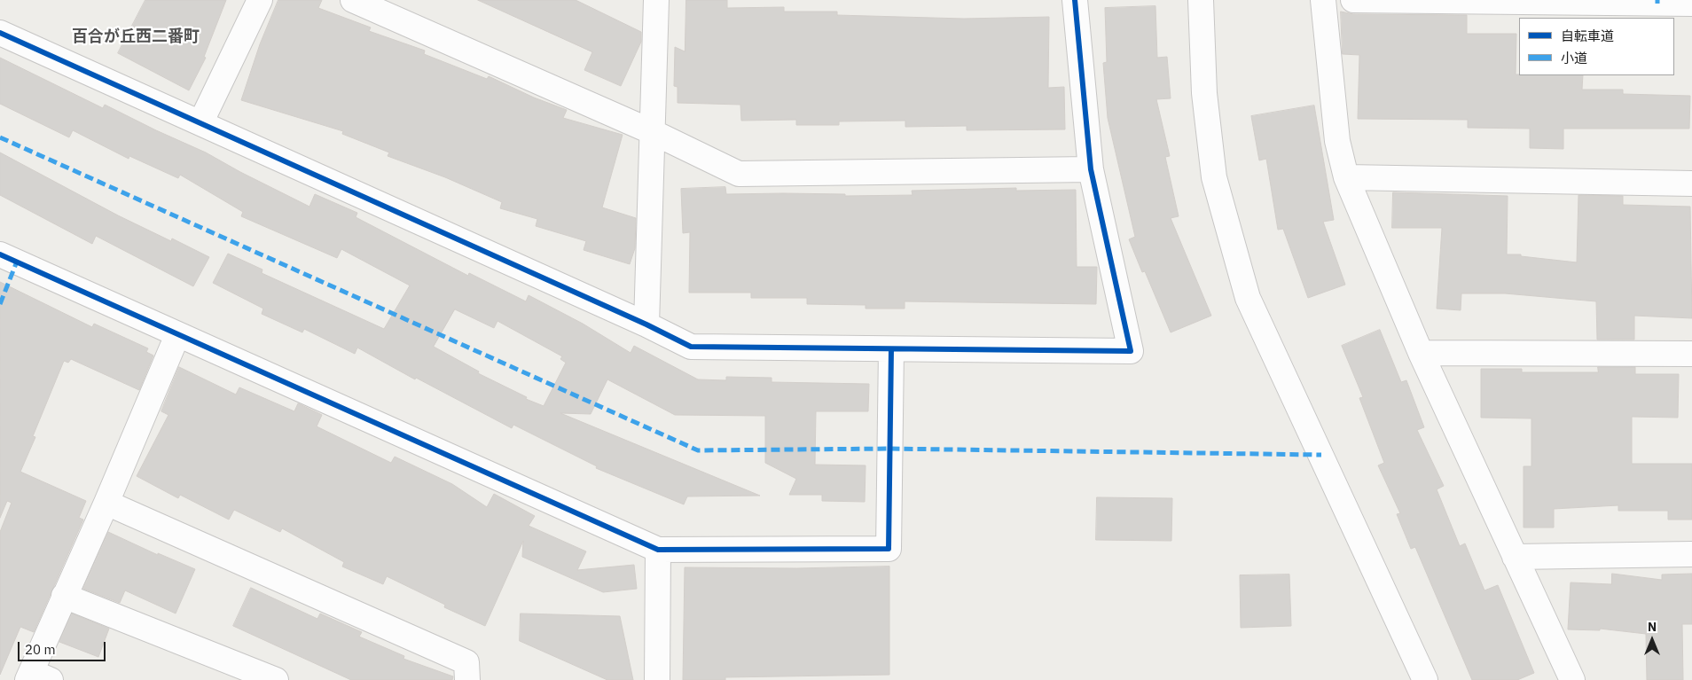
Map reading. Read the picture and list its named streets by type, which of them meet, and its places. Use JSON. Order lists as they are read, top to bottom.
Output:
{
  "districts": ["百合が丘西二番町"],
  "legend": ["自転車道", "小道"],
  "scale_bar": "20 m",
  "north": "top"
}
